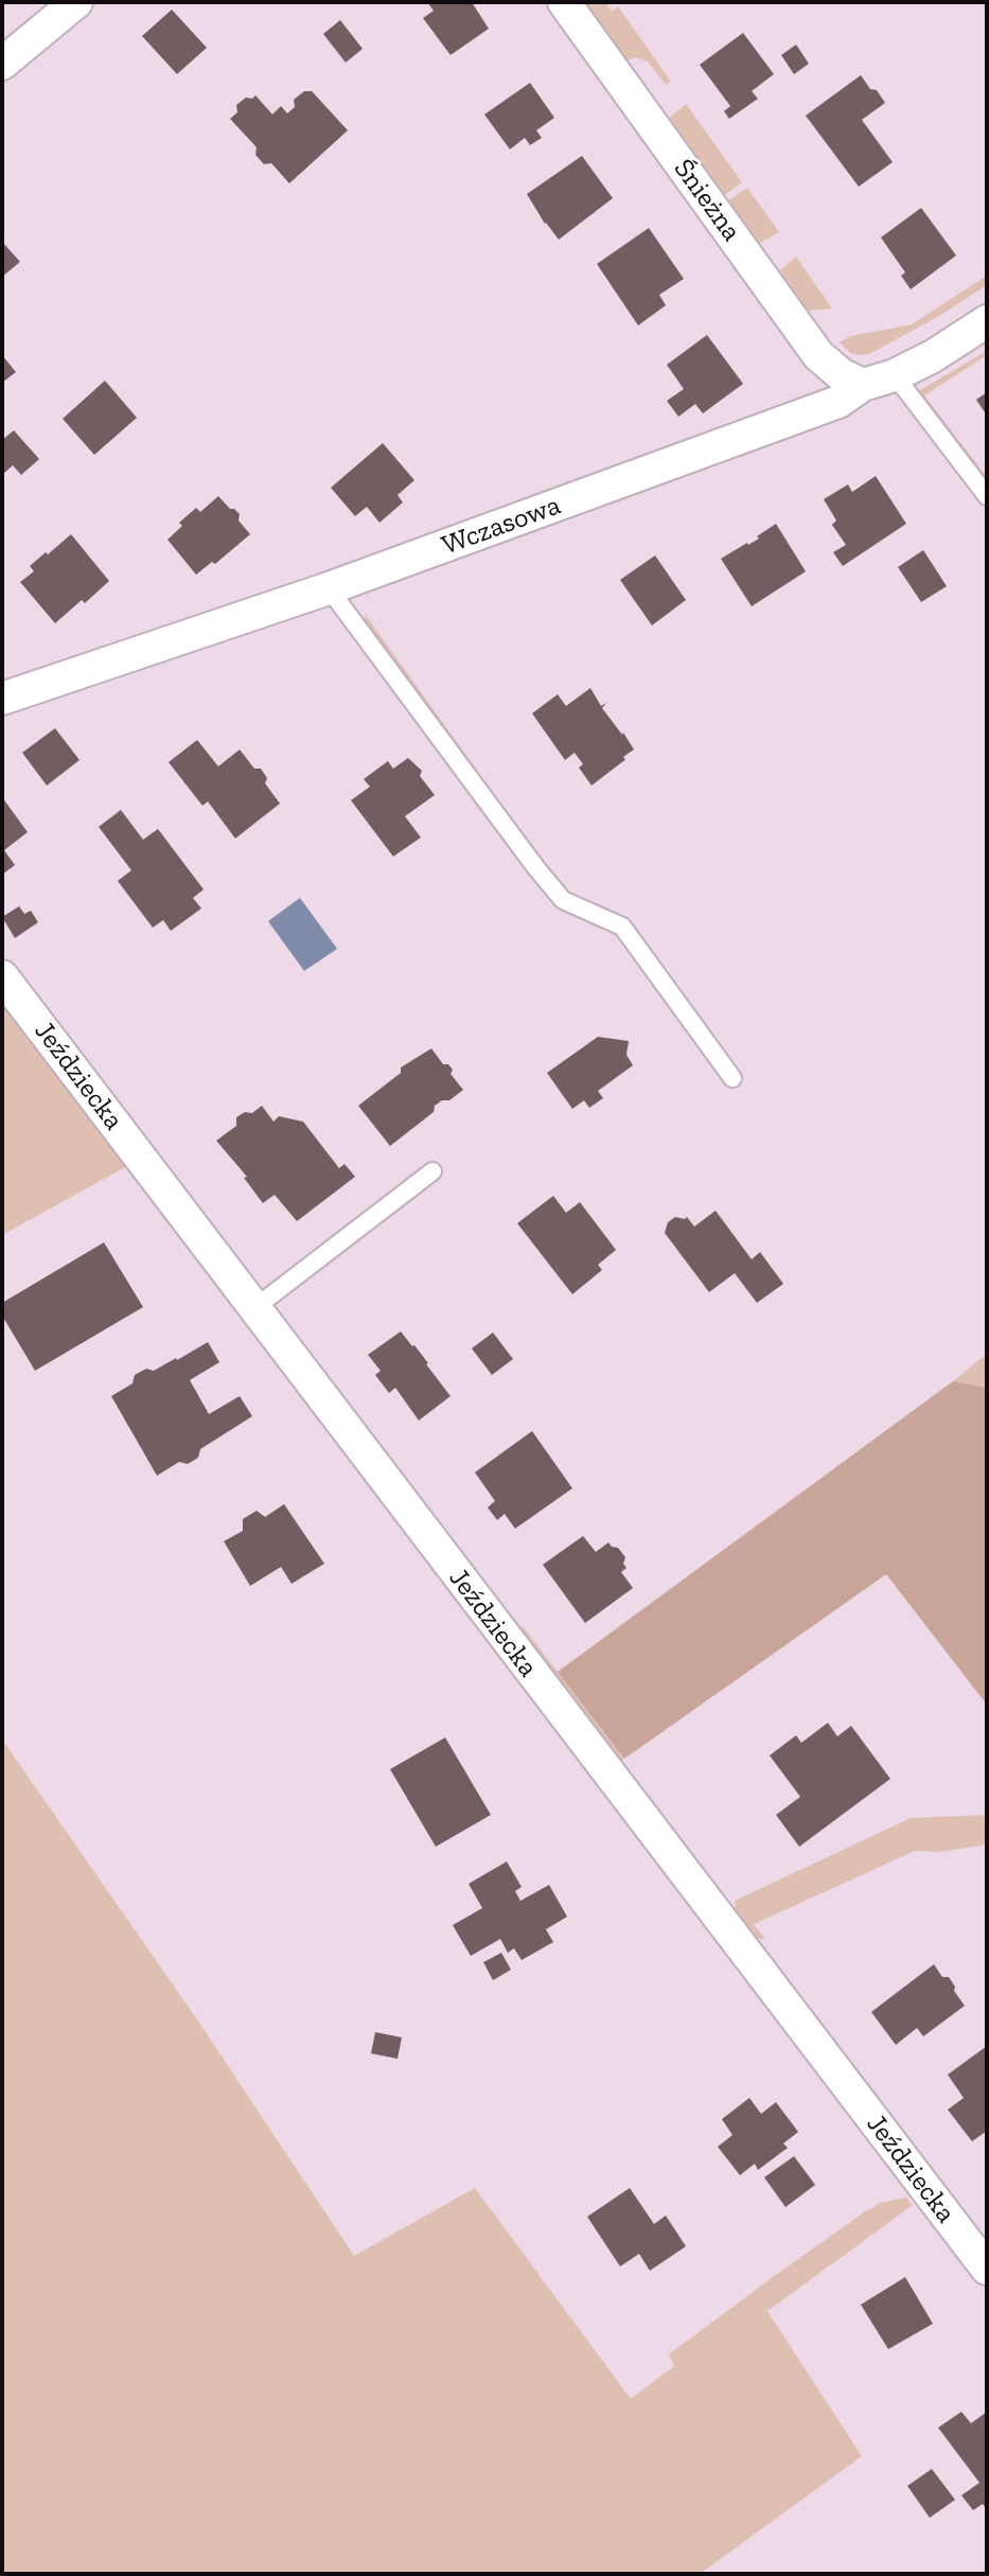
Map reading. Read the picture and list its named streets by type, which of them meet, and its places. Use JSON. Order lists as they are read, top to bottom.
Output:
{
  "streets": {
    "street": ["Śnieżna", "Wczasowa", "Jeździecka"]
  },
  "crossings": [
    ["Śnieżna", "Wczasowa"]
  ]
}
